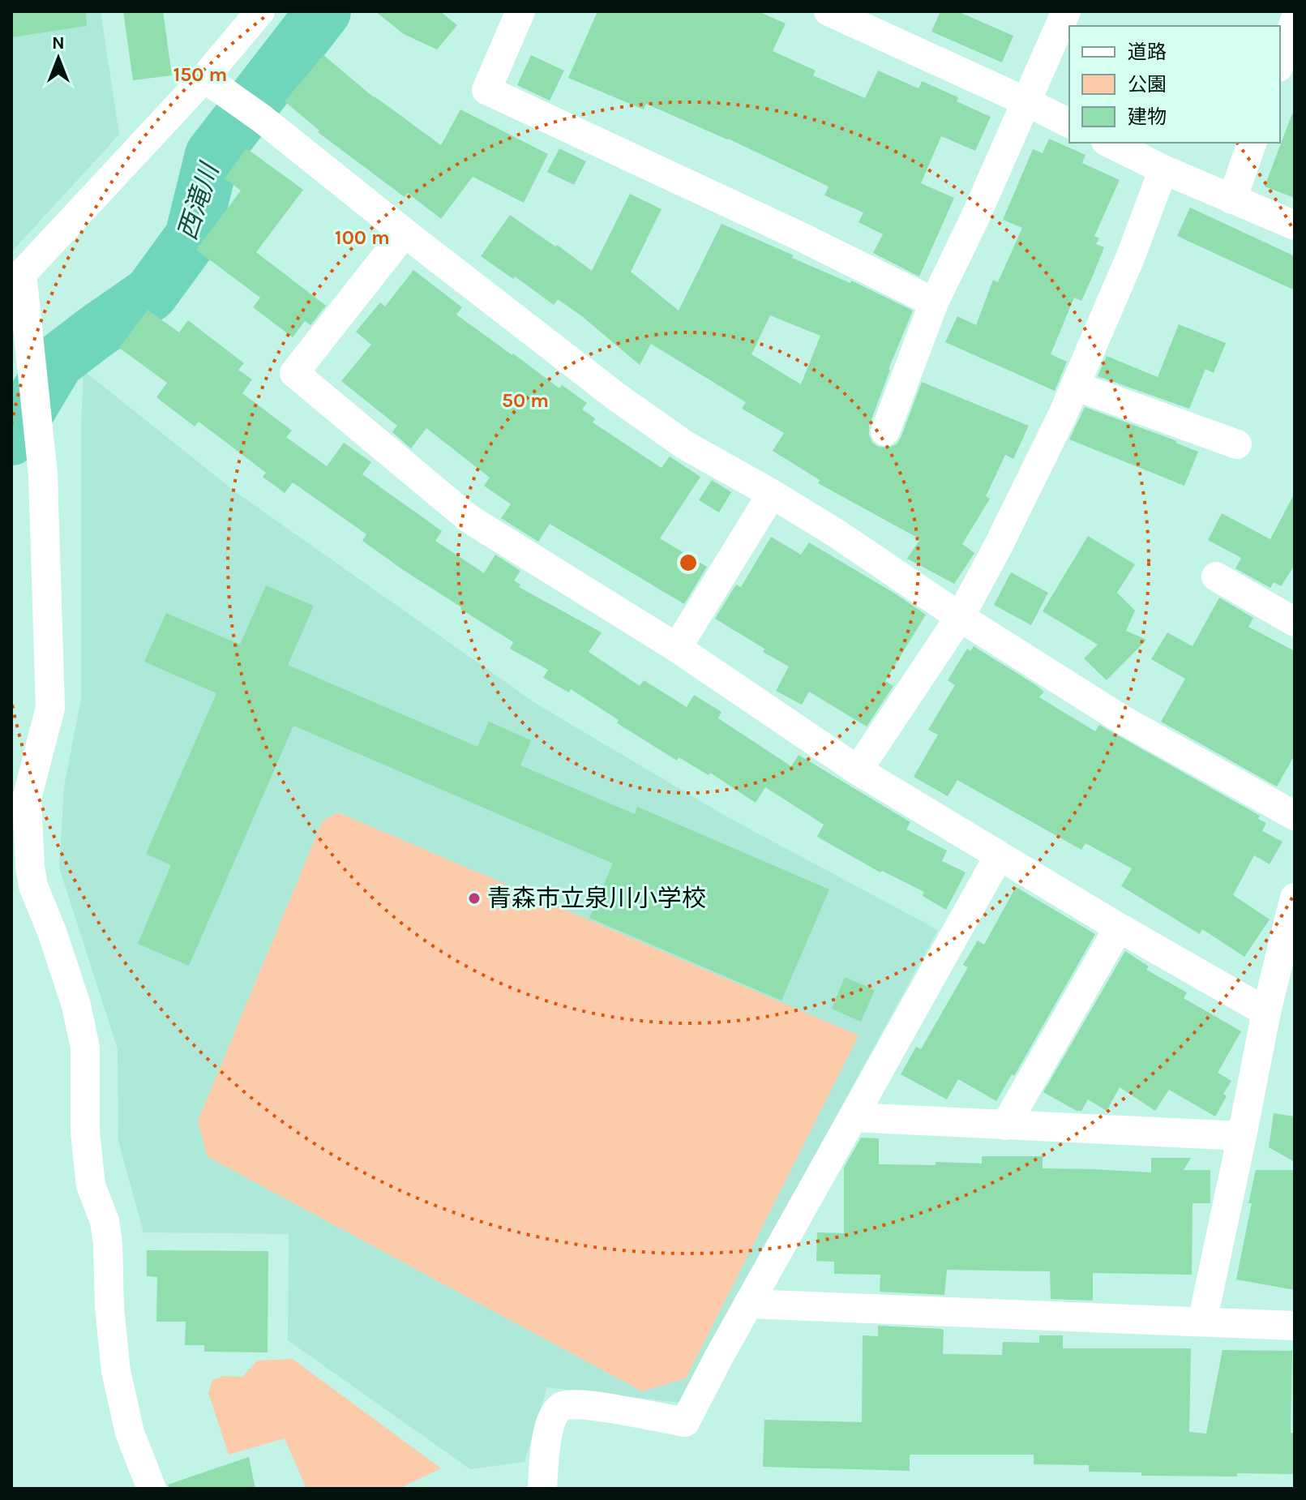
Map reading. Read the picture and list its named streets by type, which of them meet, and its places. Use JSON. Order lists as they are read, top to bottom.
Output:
{
  "water": ["西滝川"],
  "places": ["青森市立泉川小学校"],
  "legend": ["道路", "公園", "建物"],
  "north": "top",
  "rings": ["150 m", "100 m", "50 m"]
}
